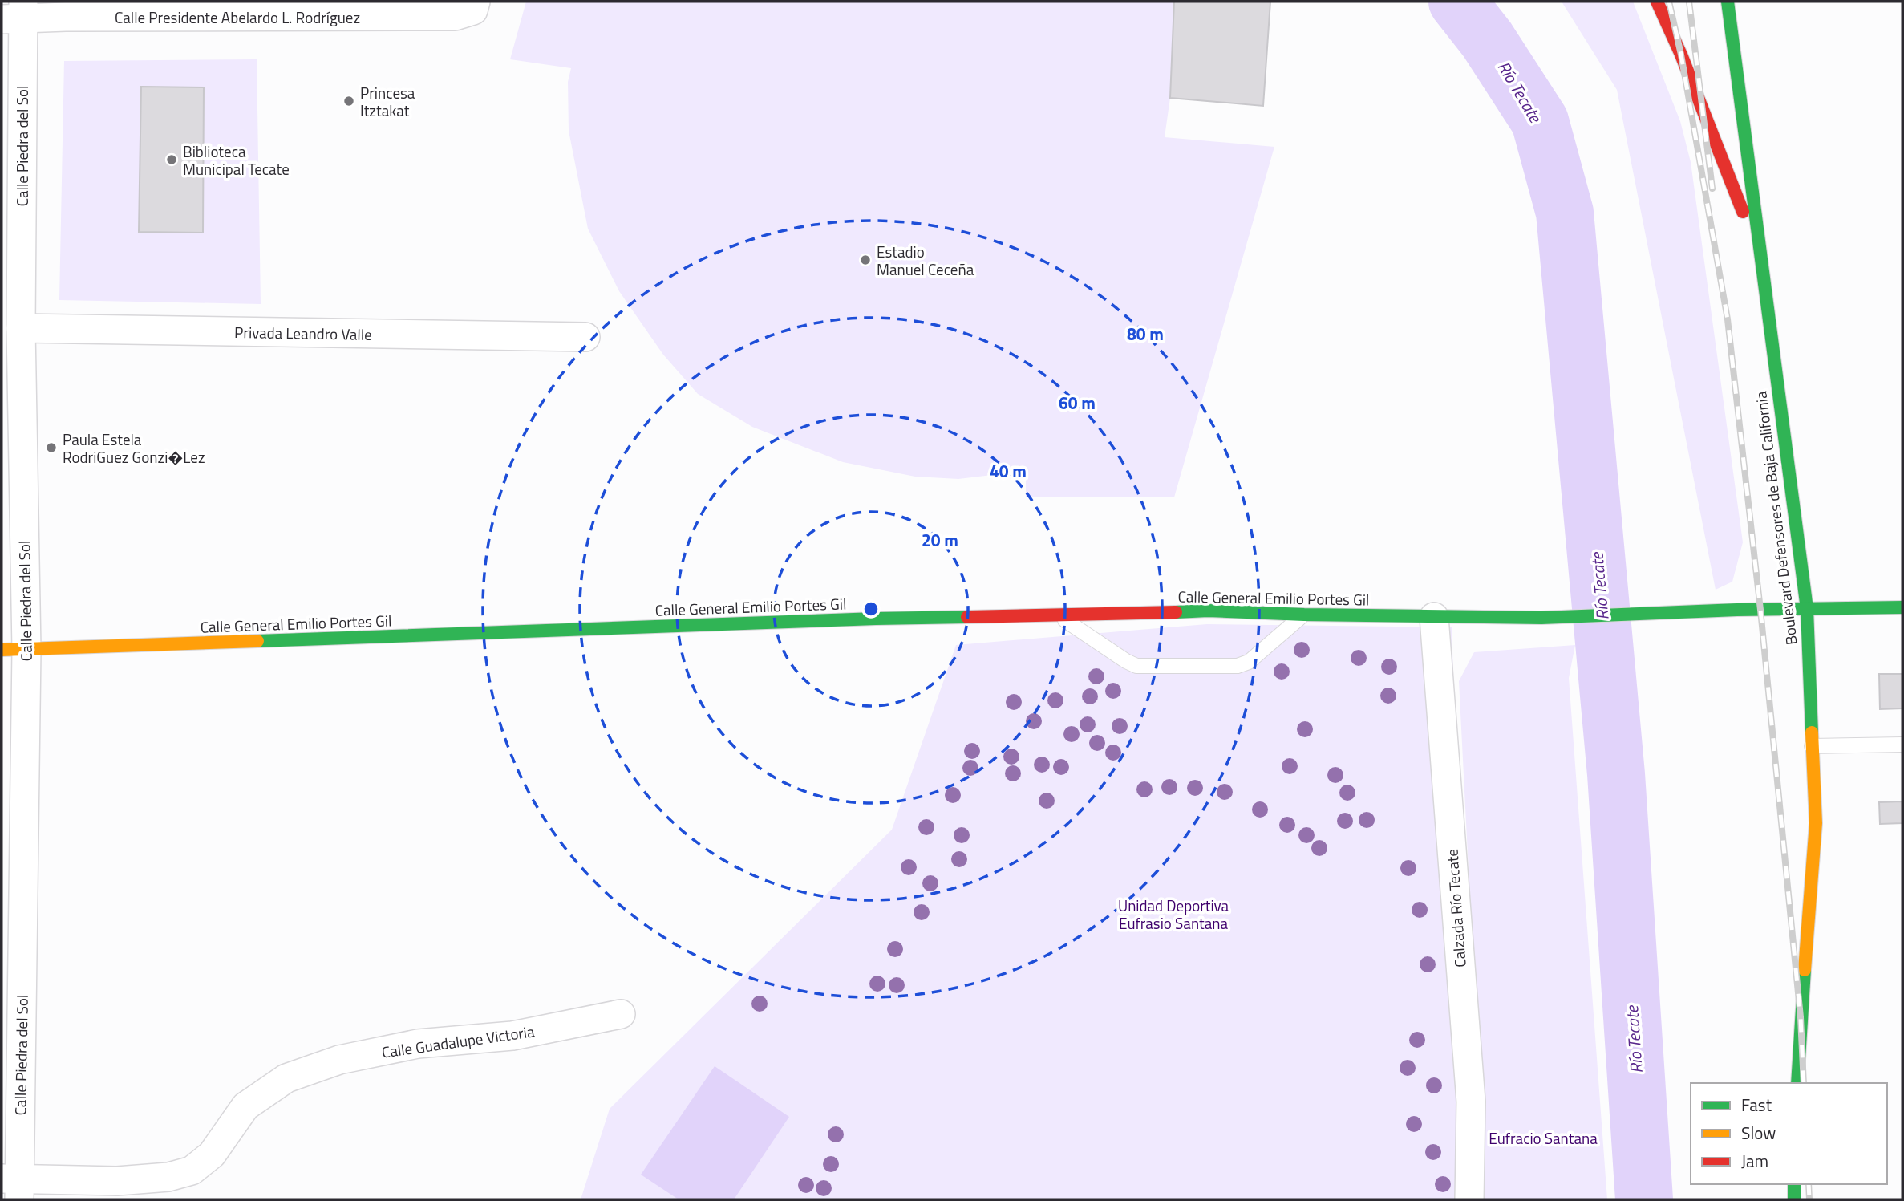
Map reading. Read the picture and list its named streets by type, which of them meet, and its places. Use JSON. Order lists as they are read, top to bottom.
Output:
{
  "streets": {
    "street": [
      "Calle Presidente Abelardo L. Rodríguez",
      "Calle Piedra del Sol",
      "Privada Leandro Valle",
      "Boulevard Defensores de Baja California",
      "Calle General Emilio Portes Gil",
      "Calzada Río Tecate",
      "Calle Guadalupe Victoria"
    ]
  },
  "crossings": [
    ["Calle Presidente Abelardo L. Rodríguez", "Calle Piedra del Sol"],
    ["Calle Piedra del Sol", "Privada Leandro Valle"],
    ["Calle Piedra del Sol", "Calle General Emilio Portes Gil"],
    ["Calle Piedra del Sol", "Calle Guadalupe Victoria"],
    ["Boulevard Defensores de Baja California", "Calle General Emilio Portes Gil"],
    ["Calle General Emilio Portes Gil", "Calzada Río Tecate"]
  ],
  "water": ["Río Tecate"],
  "parks": ["Unidad Deportiva Eufrasio Santana", "Eufracio Santana"],
  "places": [
    "Princesa Itztakat",
    "Biblioteca Municipal Tecate",
    "Estadio Manuel Ceceña",
    "Paula Estela RodriGuez Gonzi�Lez"
  ],
  "legend": ["Fast", "Slow", "Jam"],
  "rings": [
    "80 m",
    "60 m",
    "40 m",
    "20 m"
  ]
}
